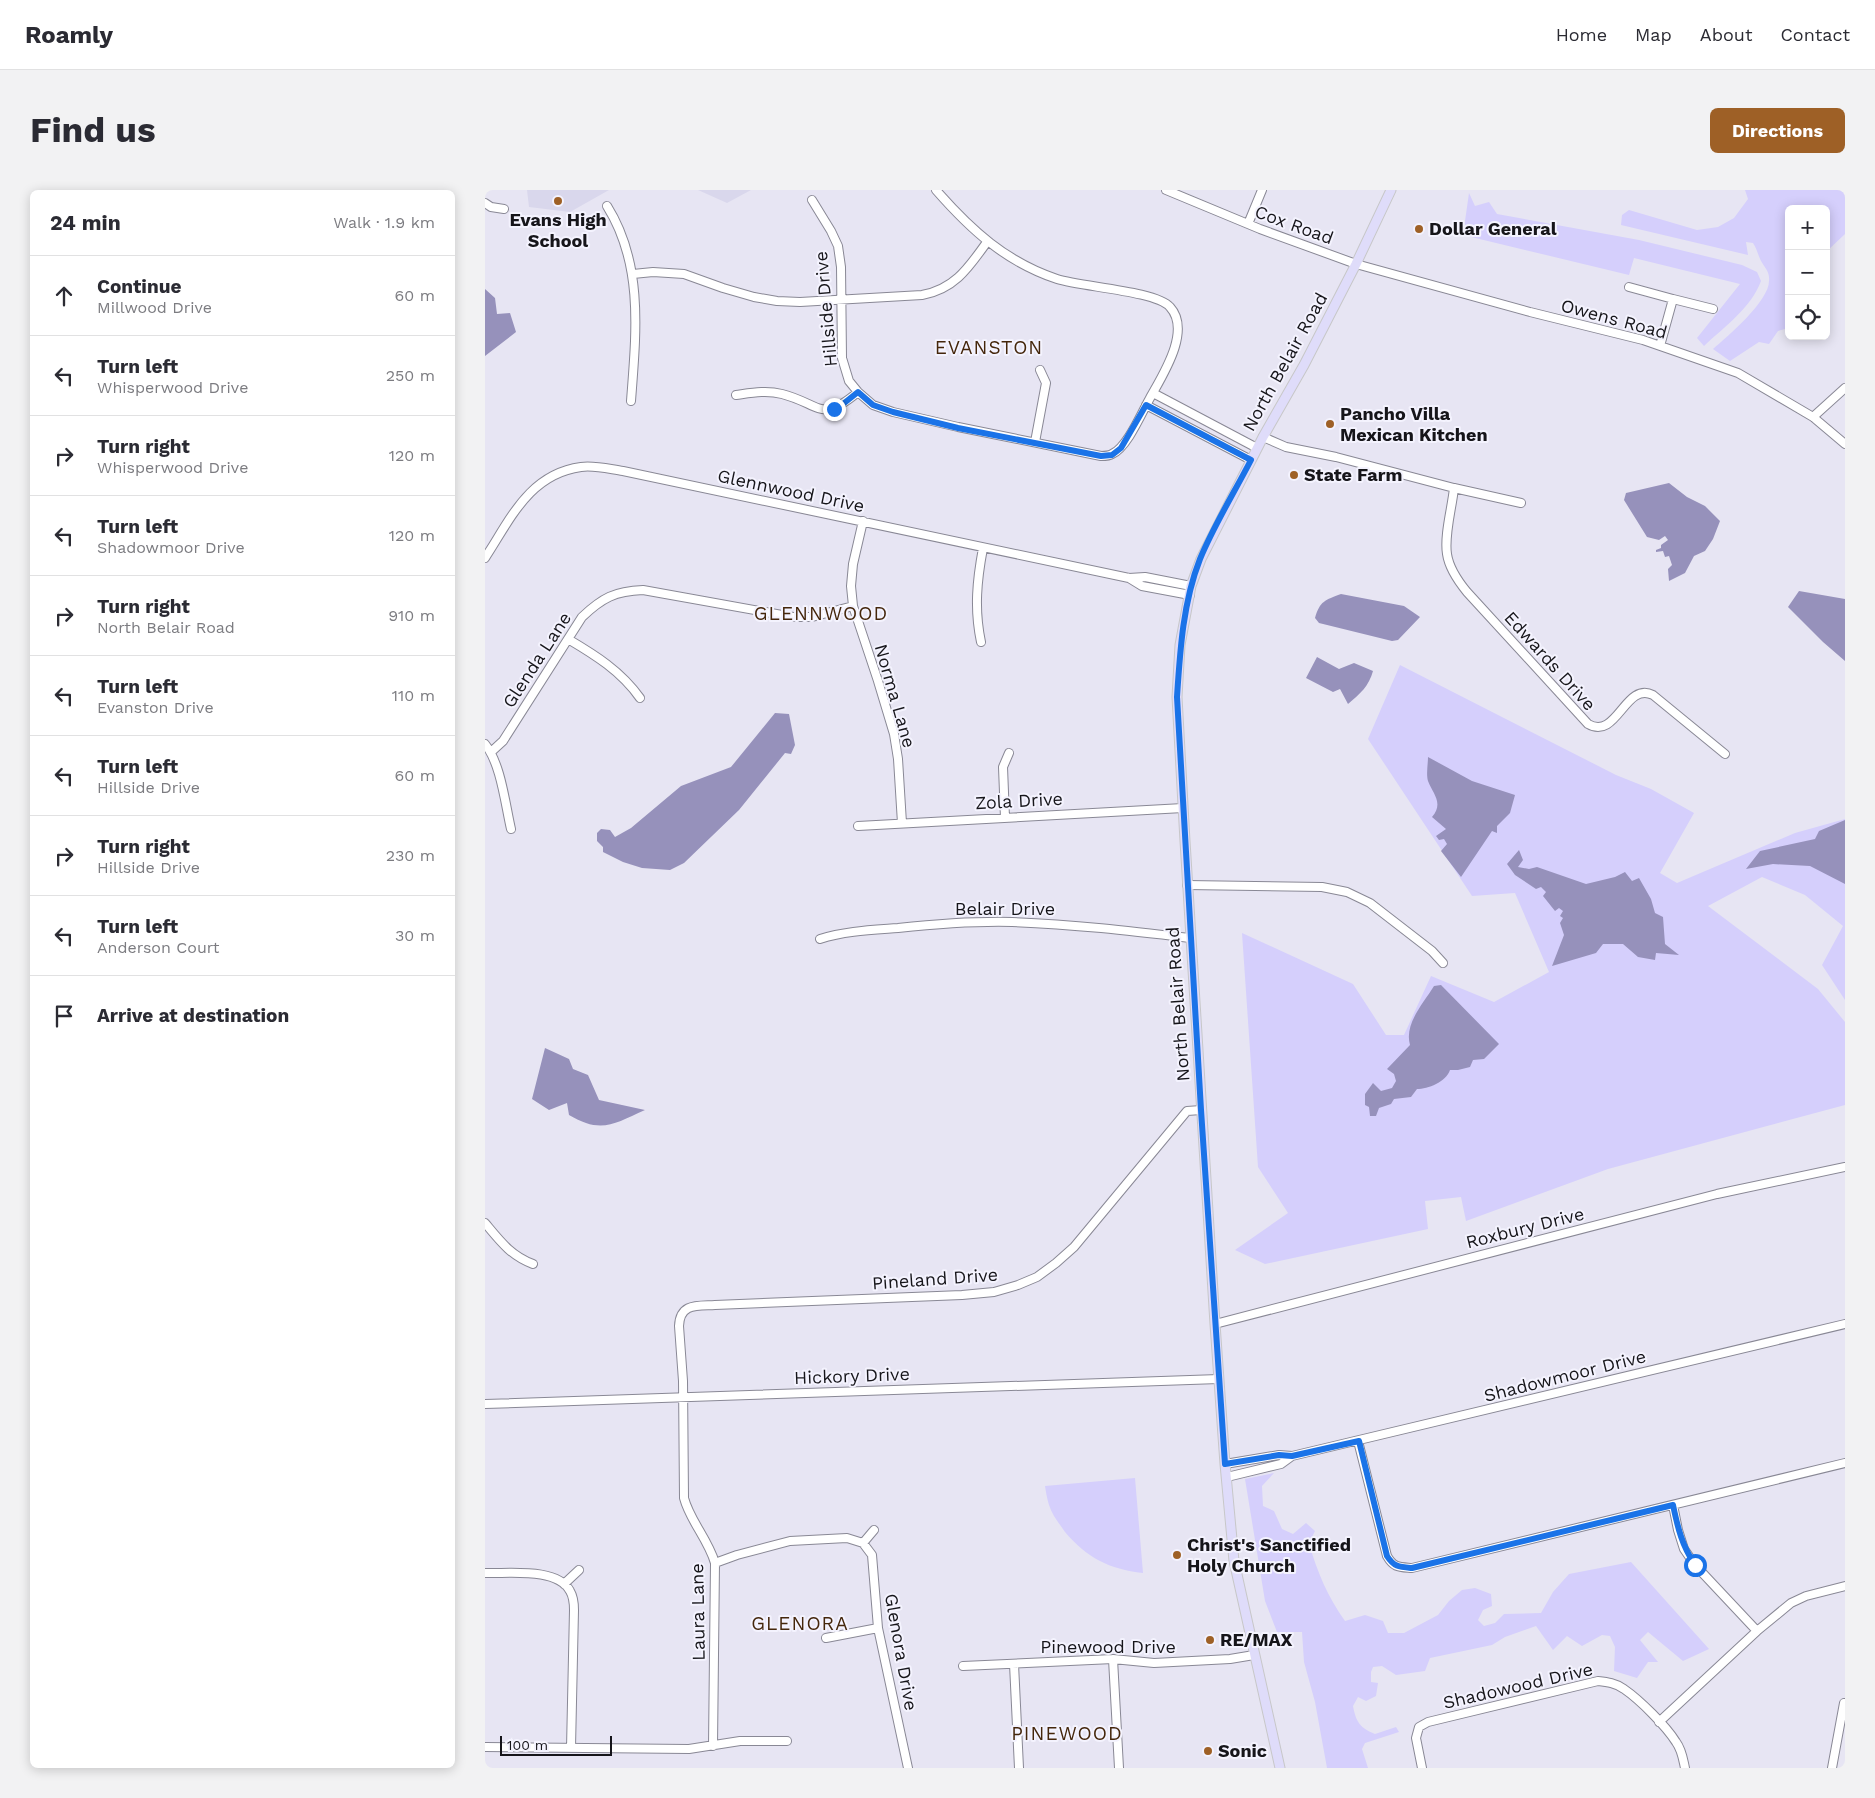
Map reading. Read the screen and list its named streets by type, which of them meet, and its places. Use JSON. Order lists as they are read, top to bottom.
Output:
{
  "streets": {
    "main road": ["North Belair Road"],
    "street": [
      "Cox Road",
      "Hillside Drive",
      "Owens Road",
      "Glennwood Drive",
      "Glenda Lane",
      "Edwards Drive",
      "Norma Lane",
      "Zola Drive",
      "Belair Drive",
      "Roxbury Drive",
      "Pineland Drive",
      "Hickory Drive",
      "Shadowmoor Drive",
      "Laura Lane",
      "Pinewood Drive",
      "Glenora Drive",
      "Shadowood Drive"
    ]
  },
  "crossings": [
    ["Cox Road", "Owens Road"],
    ["Cox Road", "North Belair Road"],
    ["Owens Road", "North Belair Road"],
    ["North Belair Road", "Glennwood Drive"],
    ["North Belair Road", "Zola Drive"],
    ["North Belair Road", "Belair Drive"],
    ["North Belair Road", "Roxbury Drive"],
    ["North Belair Road", "Pineland Drive"],
    ["North Belair Road", "Hickory Drive"],
    ["North Belair Road", "Shadowmoor Drive"],
    ["North Belair Road", "Pinewood Drive"],
    ["Glennwood Drive", "Norma Lane"],
    ["Glenda Lane", "Norma Lane"],
    ["Norma Lane", "Zola Drive"],
    ["Pineland Drive", "Hickory Drive"],
    ["Pineland Drive", "Laura Lane"],
    ["Hickory Drive", "Laura Lane"]
  ],
  "districts": [
    "EVANSTON",
    "GLENNWOOD",
    "GLENORA",
    "PINEWOOD"
  ],
  "places": [
    "Evans High School",
    "Dollar General",
    "Pancho Villa Mexican Kitchen",
    "State Farm",
    "Christ's Sanctified Holy Church",
    "RE/MAX",
    "Sonic"
  ],
  "scale_bar": "100 m",
  "page": {
    "header": "Roamly",
    "nav": [
      "Home",
      "Map",
      "About",
      "Contact"
    ],
    "buttons": "Directions",
    "title": "Find us",
    "heading": ["24 min", "Walk · 1.9 km"],
    "map_buttons": ["+", "−"],
    "list": [
      ["Continue", "Millwood Drive", "60 m"],
      ["Turn left", "Whisperwood Drive", "250 m"],
      ["Turn right", "Whisperwood Drive", "120 m"],
      ["Turn left", "Shadowmoor Drive", "120 m"],
      ["Turn right", "North Belair Road", "910 m"],
      ["Turn left", "Evanston Drive", "110 m"],
      ["Turn left", "Hillside Drive", "60 m"],
      ["Turn right", "Hillside Drive", "230 m"],
      ["Turn left", "Anderson Court", "30 m"],
      "Arrive at destination"
    ],
    "scale": "100 m"
  }
}
